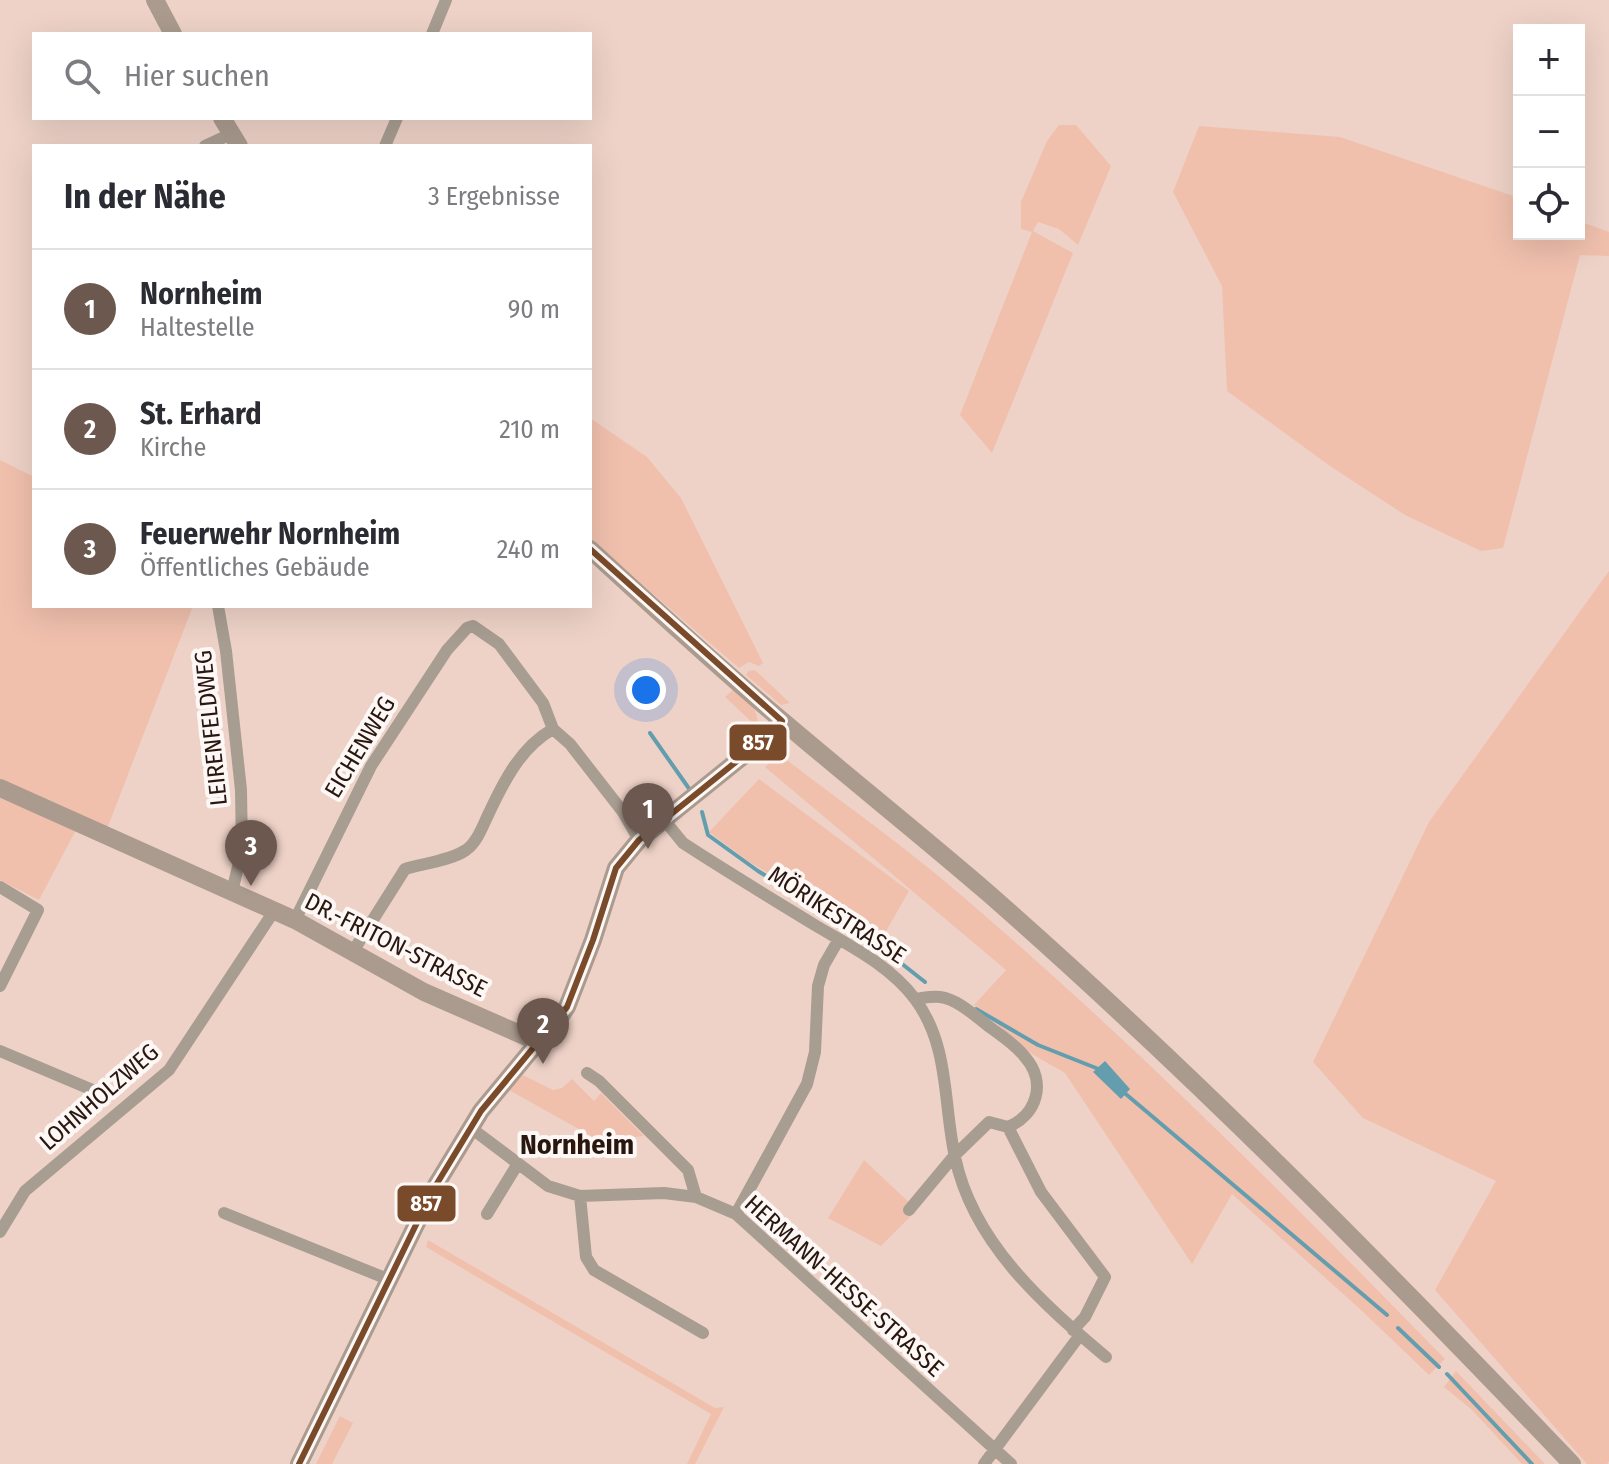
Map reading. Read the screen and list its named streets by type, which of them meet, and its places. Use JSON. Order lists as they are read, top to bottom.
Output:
{
  "streets": {
    "street": [
      "LEIRENFELDWEG",
      "EICHENWEG",
      "MÖRIKESTRASSE",
      "DR.-FRITON-STRASSE",
      "LOHNHOLZWEG",
      "HERMANN-HESSE-STRASSE"
    ]
  },
  "crossings": [
    ["LEIRENFELDWEG", "DR.-FRITON-STRASSE"],
    ["EICHENWEG", "DR.-FRITON-STRASSE"],
    ["DR.-FRITON-STRASSE", "LOHNHOLZWEG"]
  ],
  "districts": ["Nornheim"],
  "lines": ["transit line 857"],
  "page": {
    "map_buttons": ["+", "−"],
    "search": "Hier suchen",
    "heading": ["In der Nähe", "3 Ergebnisse"],
    "list": [
      {
        "mark": "1",
        "name": "Nornheim",
        "note": "Haltestelle",
        "value": "90 m"
      },
      {
        "mark": "2",
        "name": "St. Erhard",
        "note": "Kirche",
        "value": "210 m"
      },
      {
        "mark": "3",
        "name": "Feuerwehr Nornheim",
        "note": "Öffentliches Gebäude",
        "value": "240 m"
      }
    ],
    "pins": ["1", "3", "2"]
  }
}
